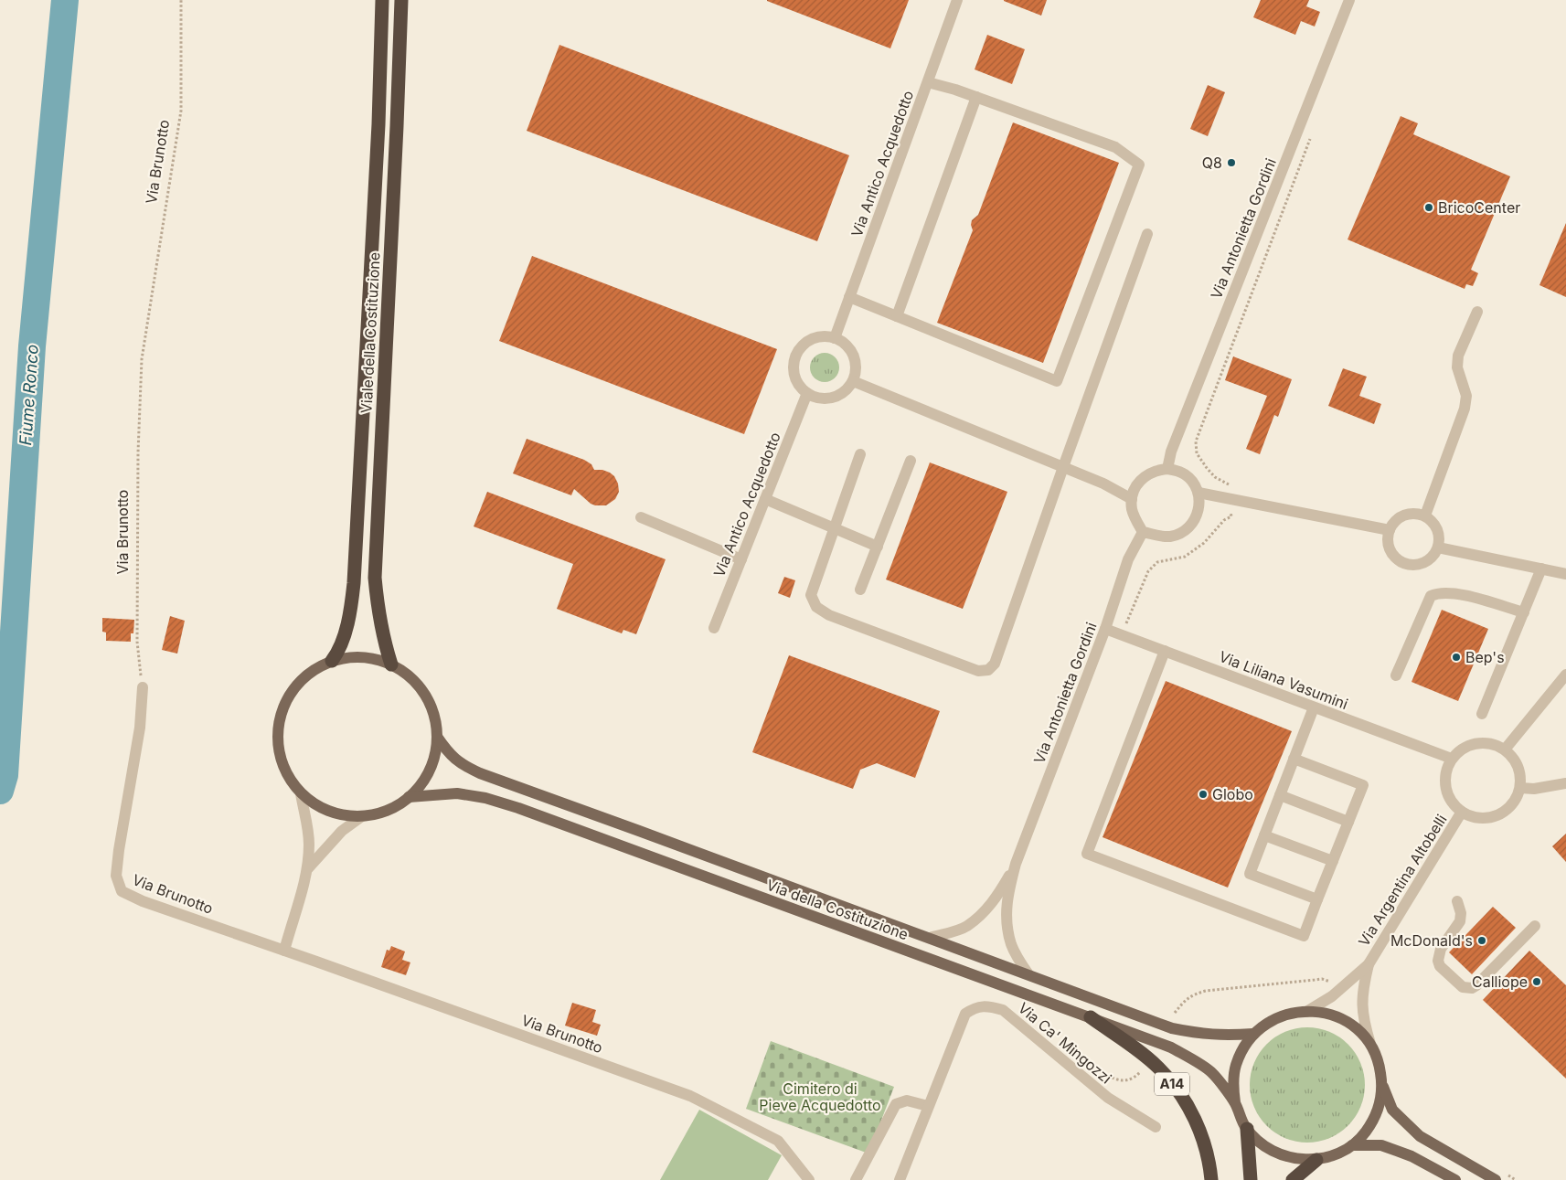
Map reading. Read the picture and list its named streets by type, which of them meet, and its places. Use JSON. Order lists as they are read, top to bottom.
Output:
{
  "streets": {
    "highway": ["Viale della Costituzione", "A14"],
    "main road": ["Via della Costituzione"],
    "street": [
      "Via Brunotto",
      "Via Antico Acquedotto",
      "Via Antonietta Gordini",
      "Via Liliana Vasumini",
      "Via Argentina Altobelli",
      "Via Ca' Mingozzi"
    ]
  },
  "crossings": [
    ["Via Antonietta Gordini", "Via Liliana Vasumini"],
    ["Viale della Costituzione", "Via della Costituzione"],
    ["Via Liliana Vasumini", "Via Argentina Altobelli"],
    ["Via Argentina Altobelli", "Via della Costituzione"],
    ["Via della Costituzione", "A14"]
  ],
  "water": ["Fiume Ronco"],
  "parks": ["Cimitero di Pieve Acquedotto"],
  "places": [
    "Q8",
    "BricoCenter",
    "Bep's",
    "Globo",
    "McDonald's",
    "Calliope"
  ]
}
